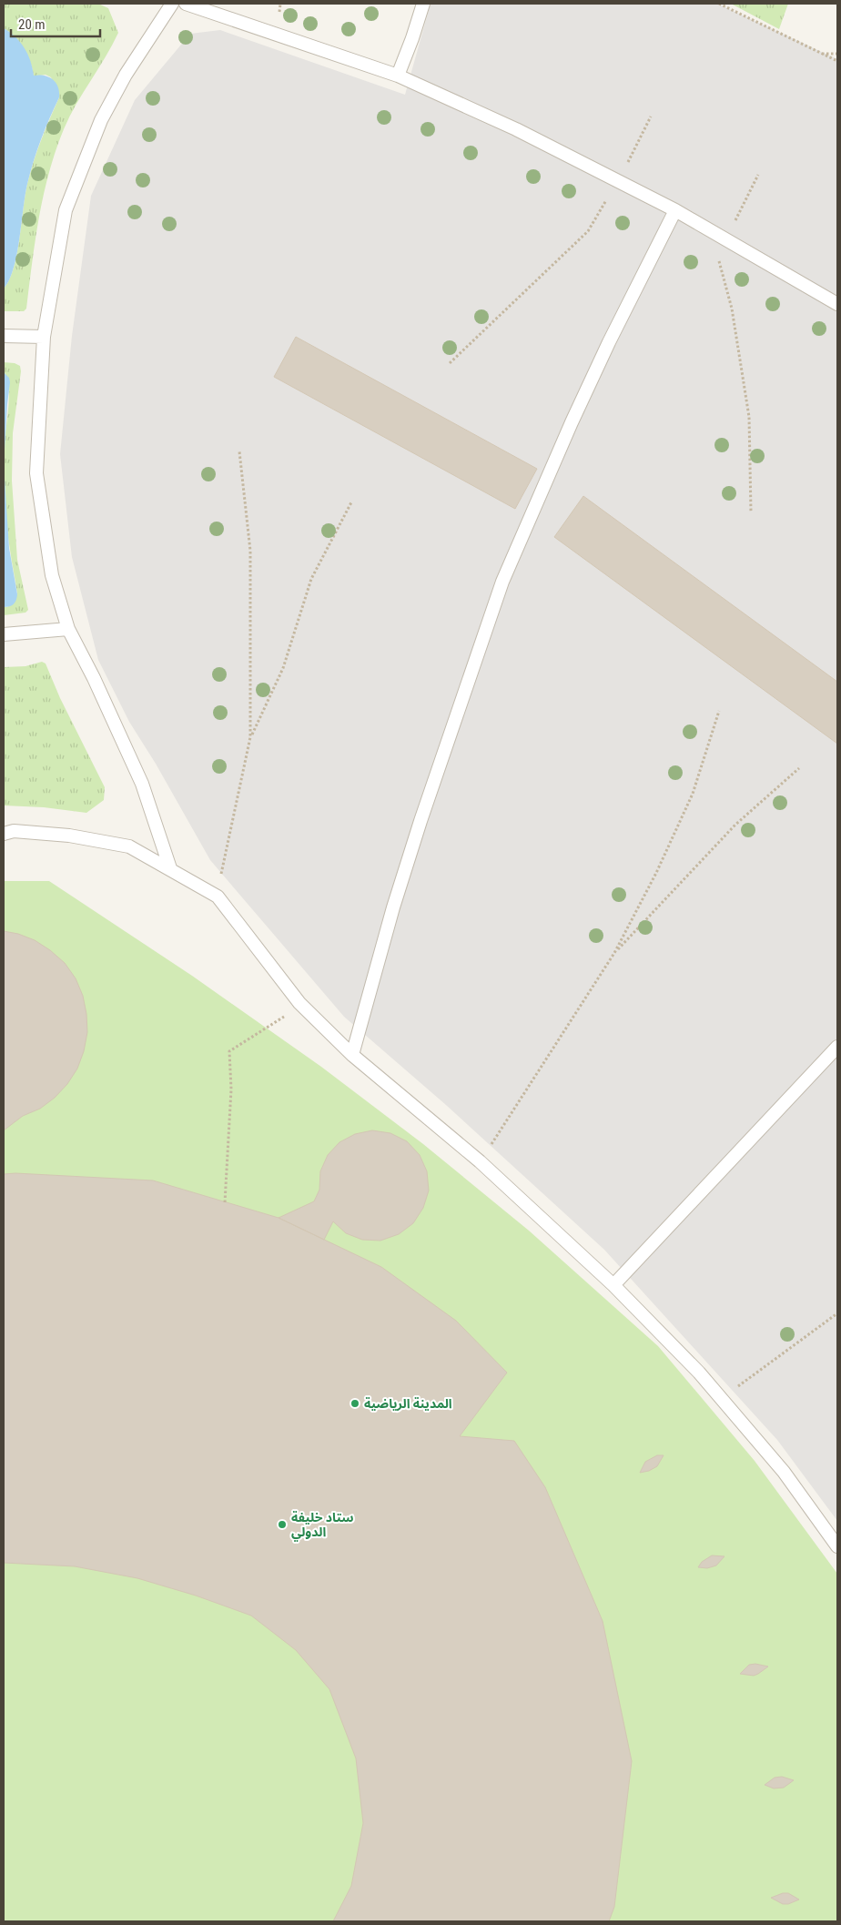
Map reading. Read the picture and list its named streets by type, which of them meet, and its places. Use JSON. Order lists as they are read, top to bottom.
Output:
{
  "places": ["المدينة الرياضية", "ستاد خليفة الدولي"],
  "scale_bar": "20 m"
}
